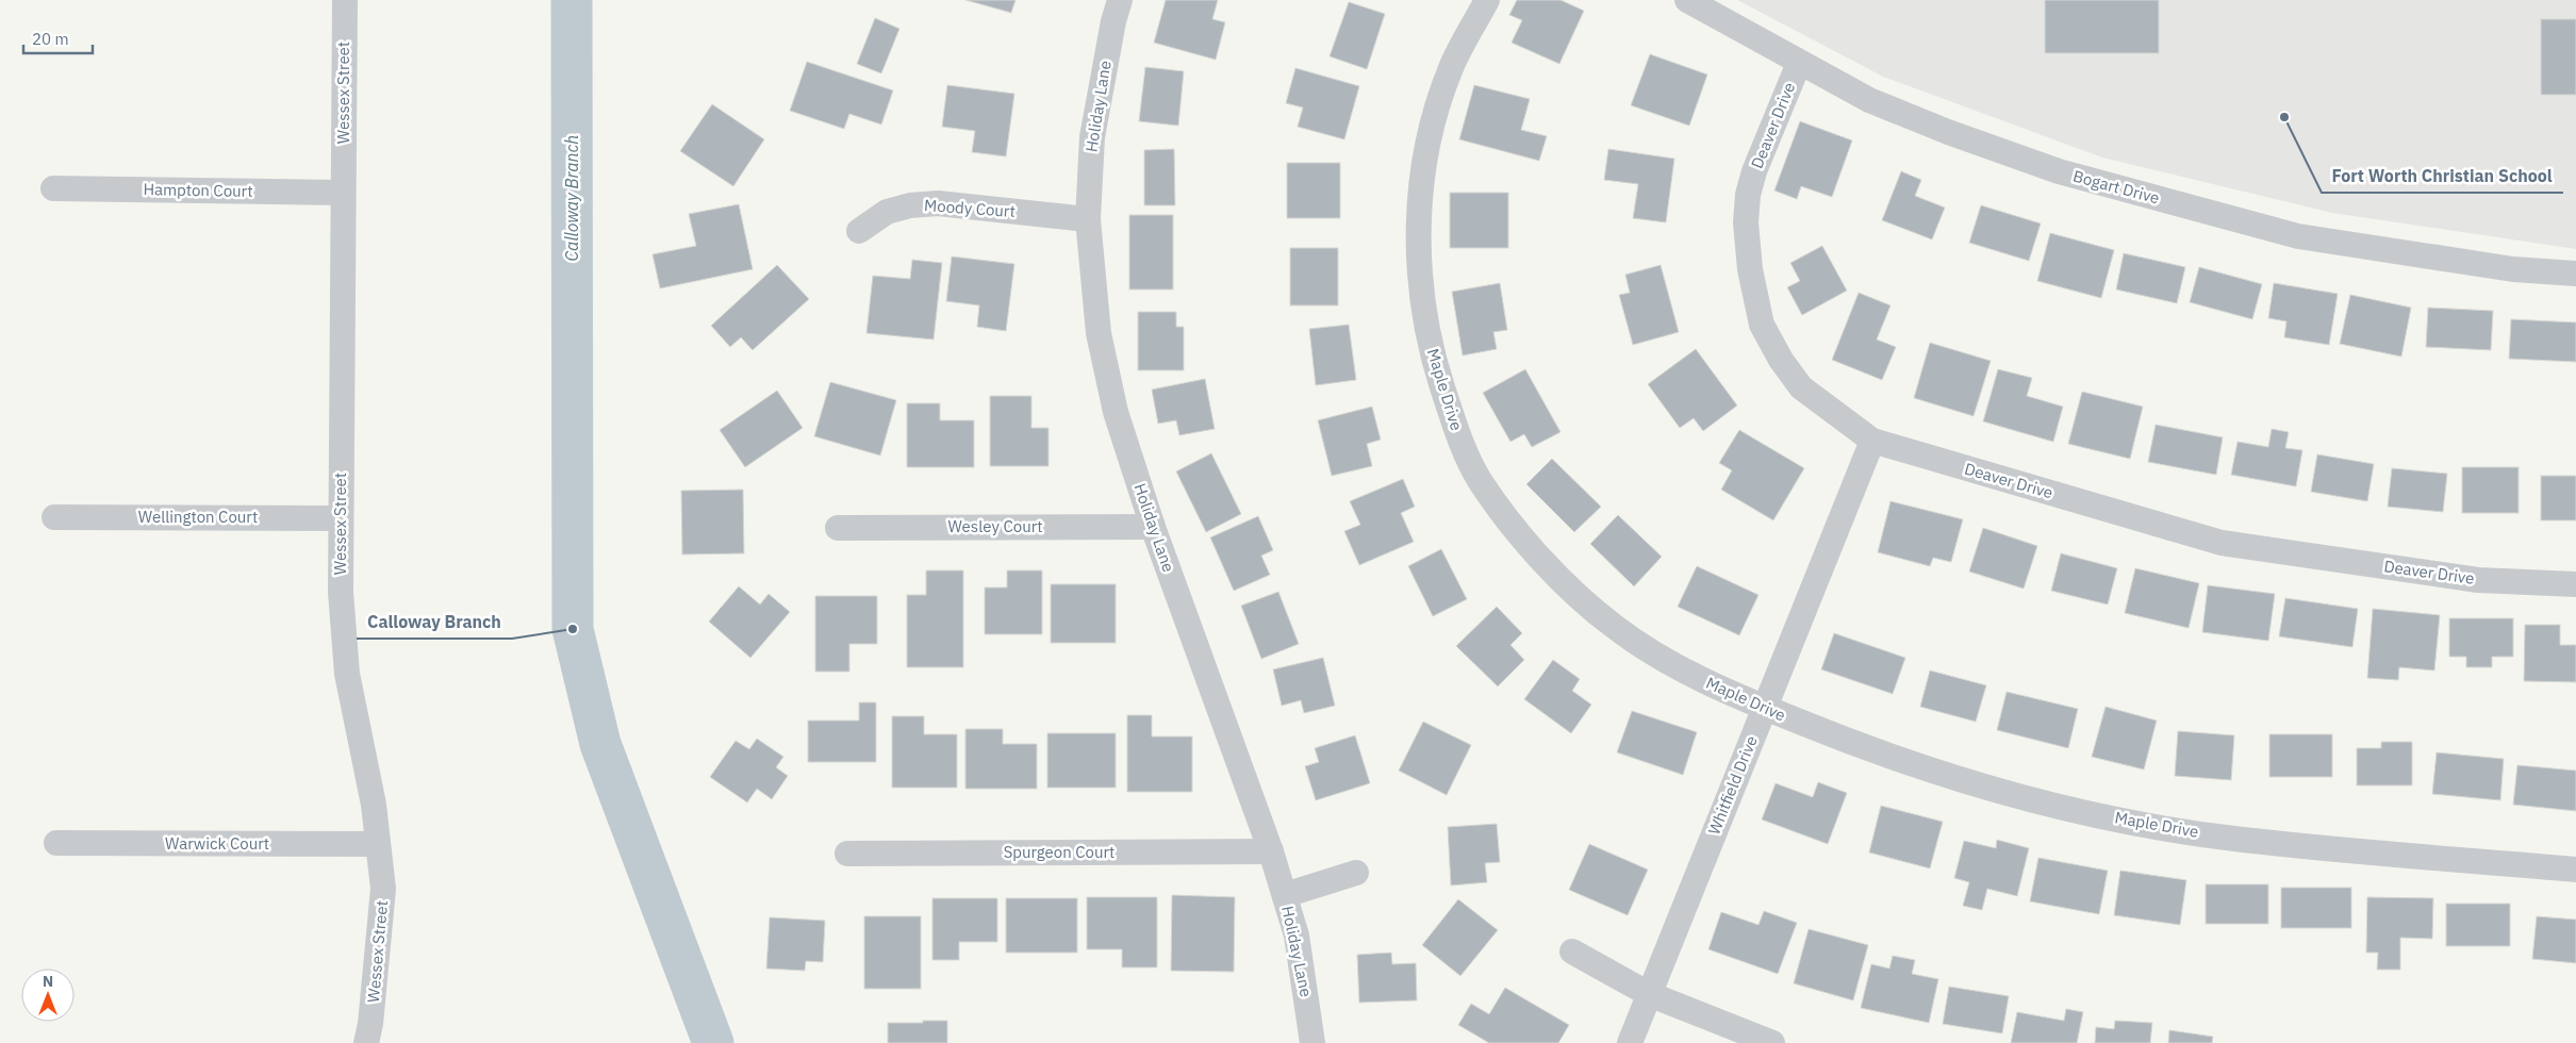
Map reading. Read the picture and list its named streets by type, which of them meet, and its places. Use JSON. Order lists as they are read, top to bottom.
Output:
{
  "streets": {
    "street": [
      "Wessex Street",
      "Holiday Lane",
      "Deaver Drive",
      "Bogart Drive",
      "Hampton Court",
      "Moody Court",
      "Maple Drive",
      "Wellington Court",
      "Wesley Court",
      "Whitfield Drive",
      "Warwick Court",
      "Spurgeon Court"
    ]
  },
  "crossings": [
    ["Wessex Street", "Hampton Court"],
    ["Wessex Street", "Wellington Court"],
    ["Wessex Street", "Warwick Court"],
    ["Holiday Lane", "Moody Court"],
    ["Holiday Lane", "Wesley Court"],
    ["Holiday Lane", "Spurgeon Court"],
    ["Deaver Drive", "Bogart Drive"],
    ["Deaver Drive", "Whitfield Drive"],
    ["Maple Drive", "Whitfield Drive"]
  ],
  "water": ["Calloway Branch"],
  "places": ["Fort Worth Christian School", "Calloway Branch"],
  "scale_bar": "20 m",
  "north": "top"
}
